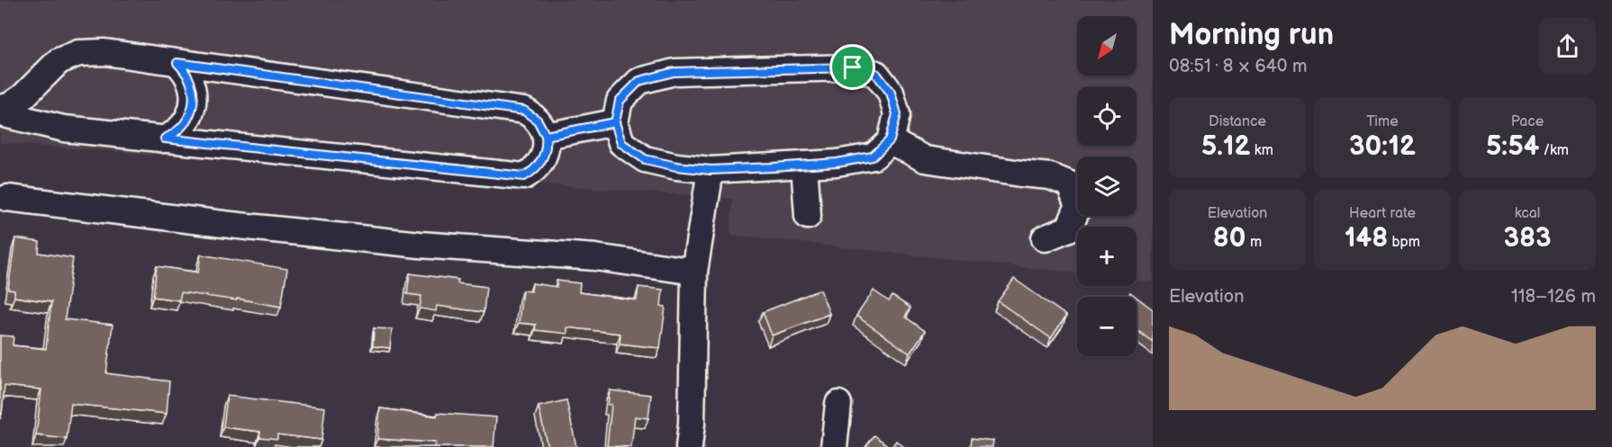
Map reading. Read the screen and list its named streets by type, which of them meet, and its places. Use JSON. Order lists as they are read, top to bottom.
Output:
{
  "north": "bottom left",
  "page": {
    "heading": ["Morning run", "08:51 · 8 × 640 m"],
    "map_buttons": ["+", "−"],
    "stats": [
      ["Distance", "5.12 km"],
      ["Time", "30:12"],
      ["Pace", "5:54 /km"],
      ["Elevation", "80 m"],
      ["Heart rate", "148 bpm"],
      ["kcal", "383"]
    ],
    "chart": ["Elevation", "118–126 m"]
  }
}
